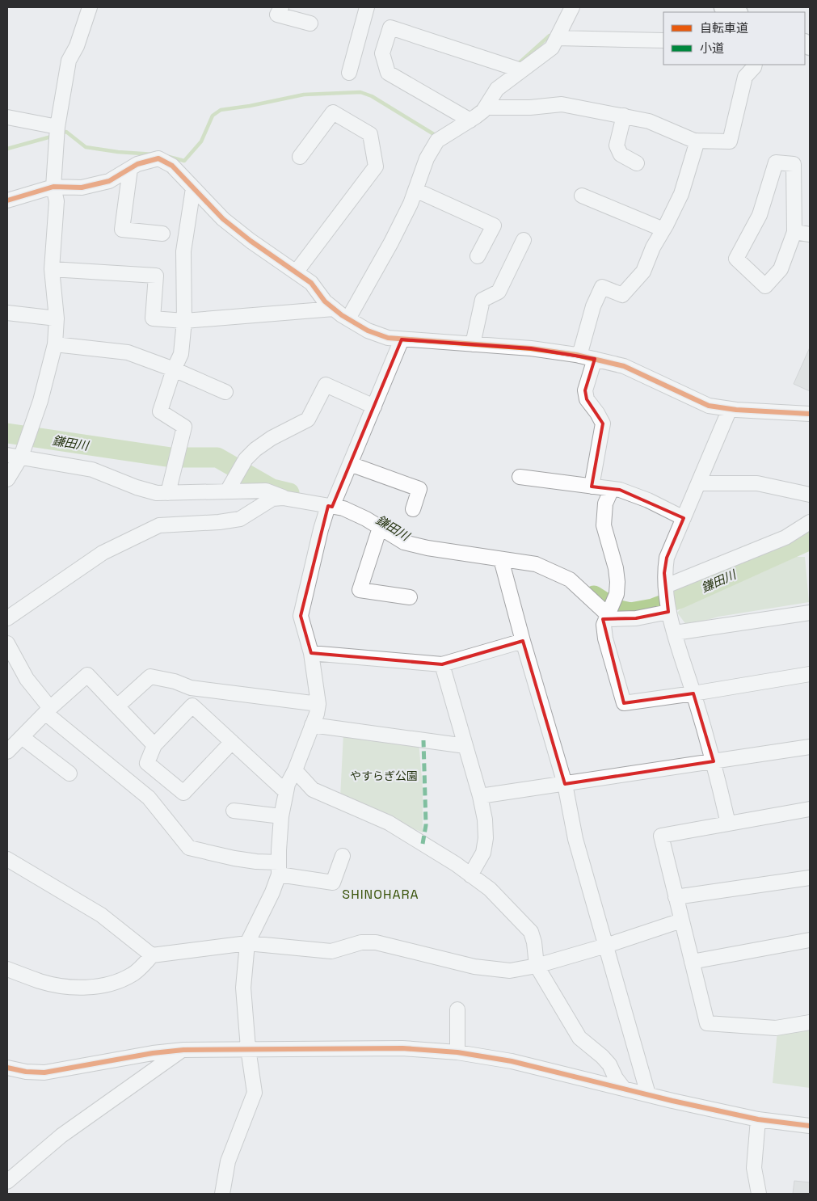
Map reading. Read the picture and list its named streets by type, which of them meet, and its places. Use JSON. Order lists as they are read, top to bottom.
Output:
{
  "districts": ["SHINOHARA"],
  "water": ["鎌田川"],
  "parks": ["やすらぎ公園"],
  "legend": ["自転車道", "小道"]
}
